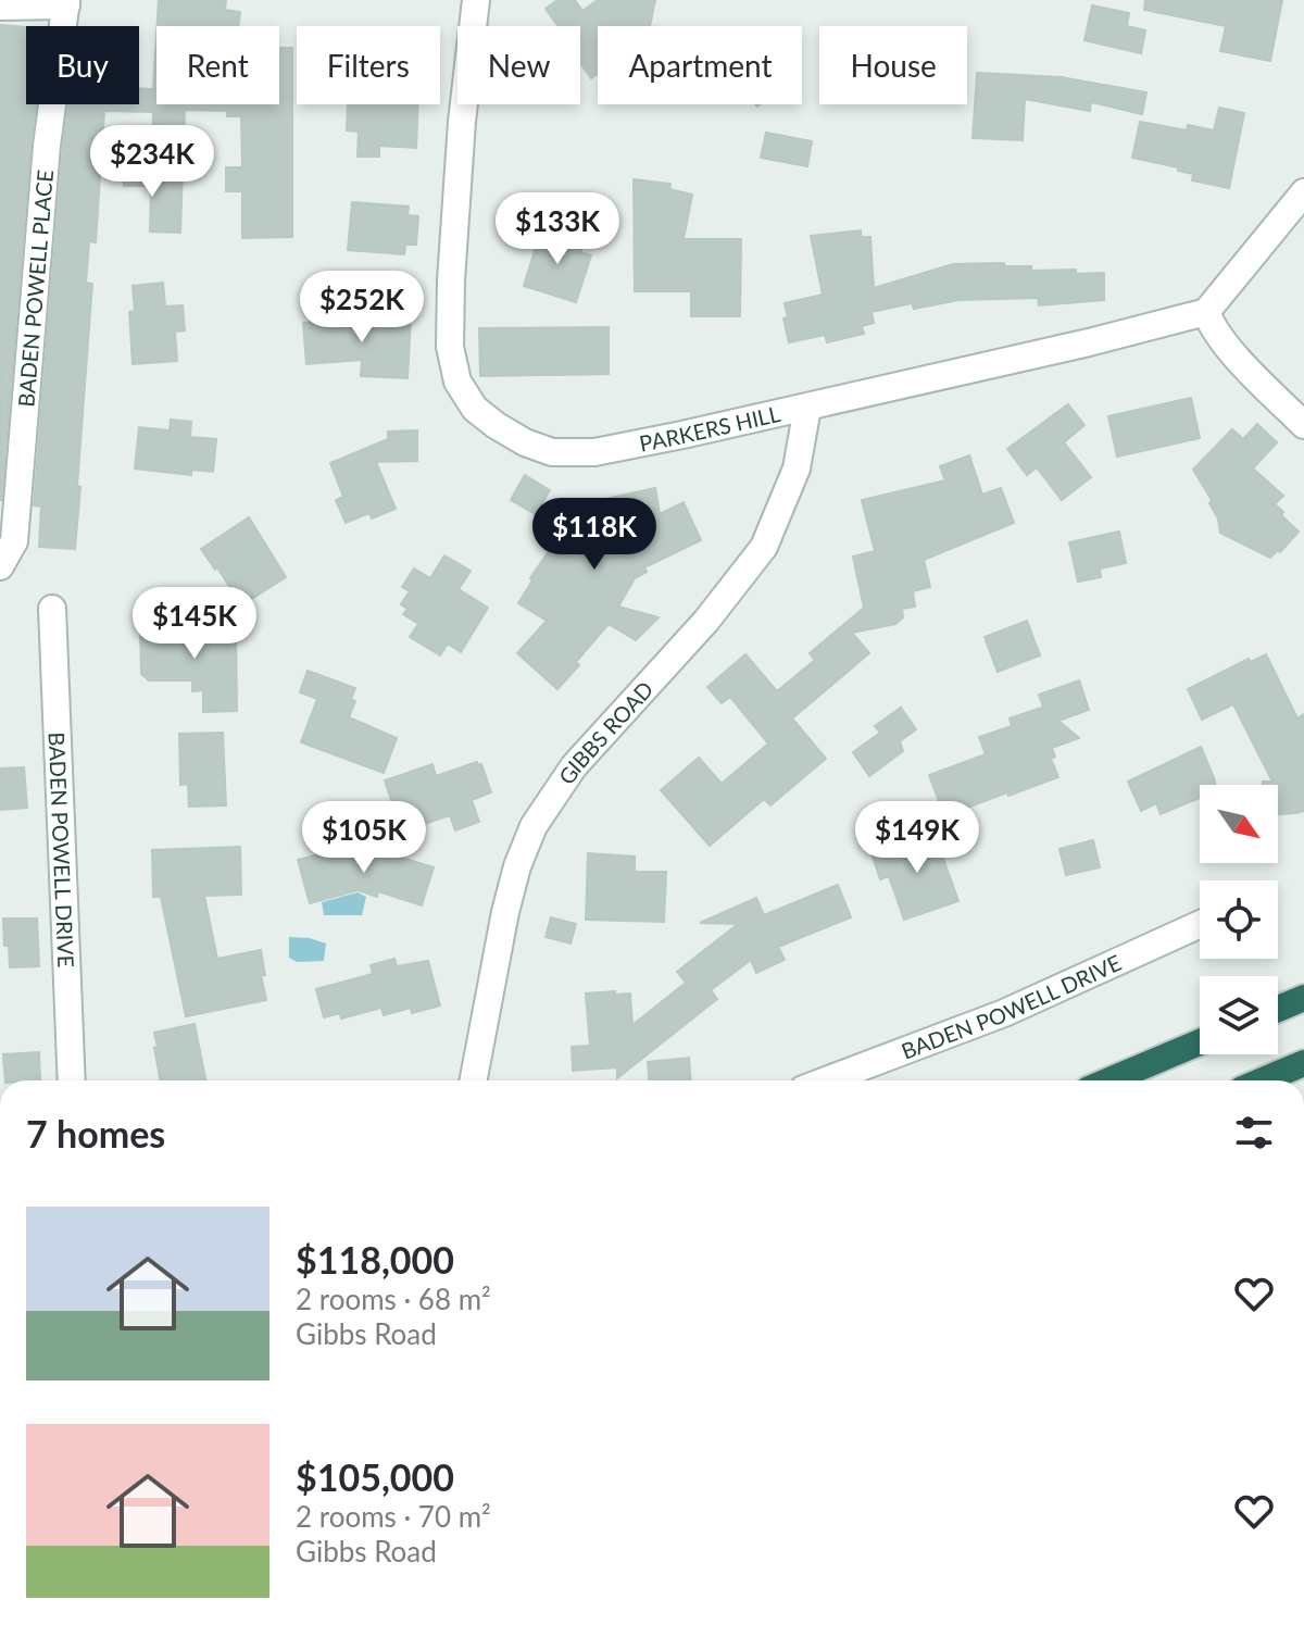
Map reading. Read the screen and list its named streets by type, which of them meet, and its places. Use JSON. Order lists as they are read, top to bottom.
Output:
{
  "streets": {
    "street": [
      "BADEN POWELL PLACE",
      "PARKERS HILL",
      "GIBBS ROAD",
      "BADEN POWELL DRIVE"
    ]
  },
  "crossings": [
    ["PARKERS HILL", "GIBBS ROAD"]
  ],
  "north": "bottom right",
  "page": {
    "chip": [
      "Buy",
      "Rent",
      "Filters",
      "New",
      "Apartment",
      "House"
    ],
    "price": [
      "$234K",
      "$133K",
      "$252K",
      "$118K",
      "$145K",
      "$105K",
      "$149K"
    ],
    "heading": "7 homes",
    "list": [
      {
        "name": "$118,000",
        "note": "2 rooms · 68 m² · Gibbs Road"
      },
      {
        "name": "$105,000",
        "note": "2 rooms · 70 m² · Gibbs Road"
      }
    ]
  }
}
